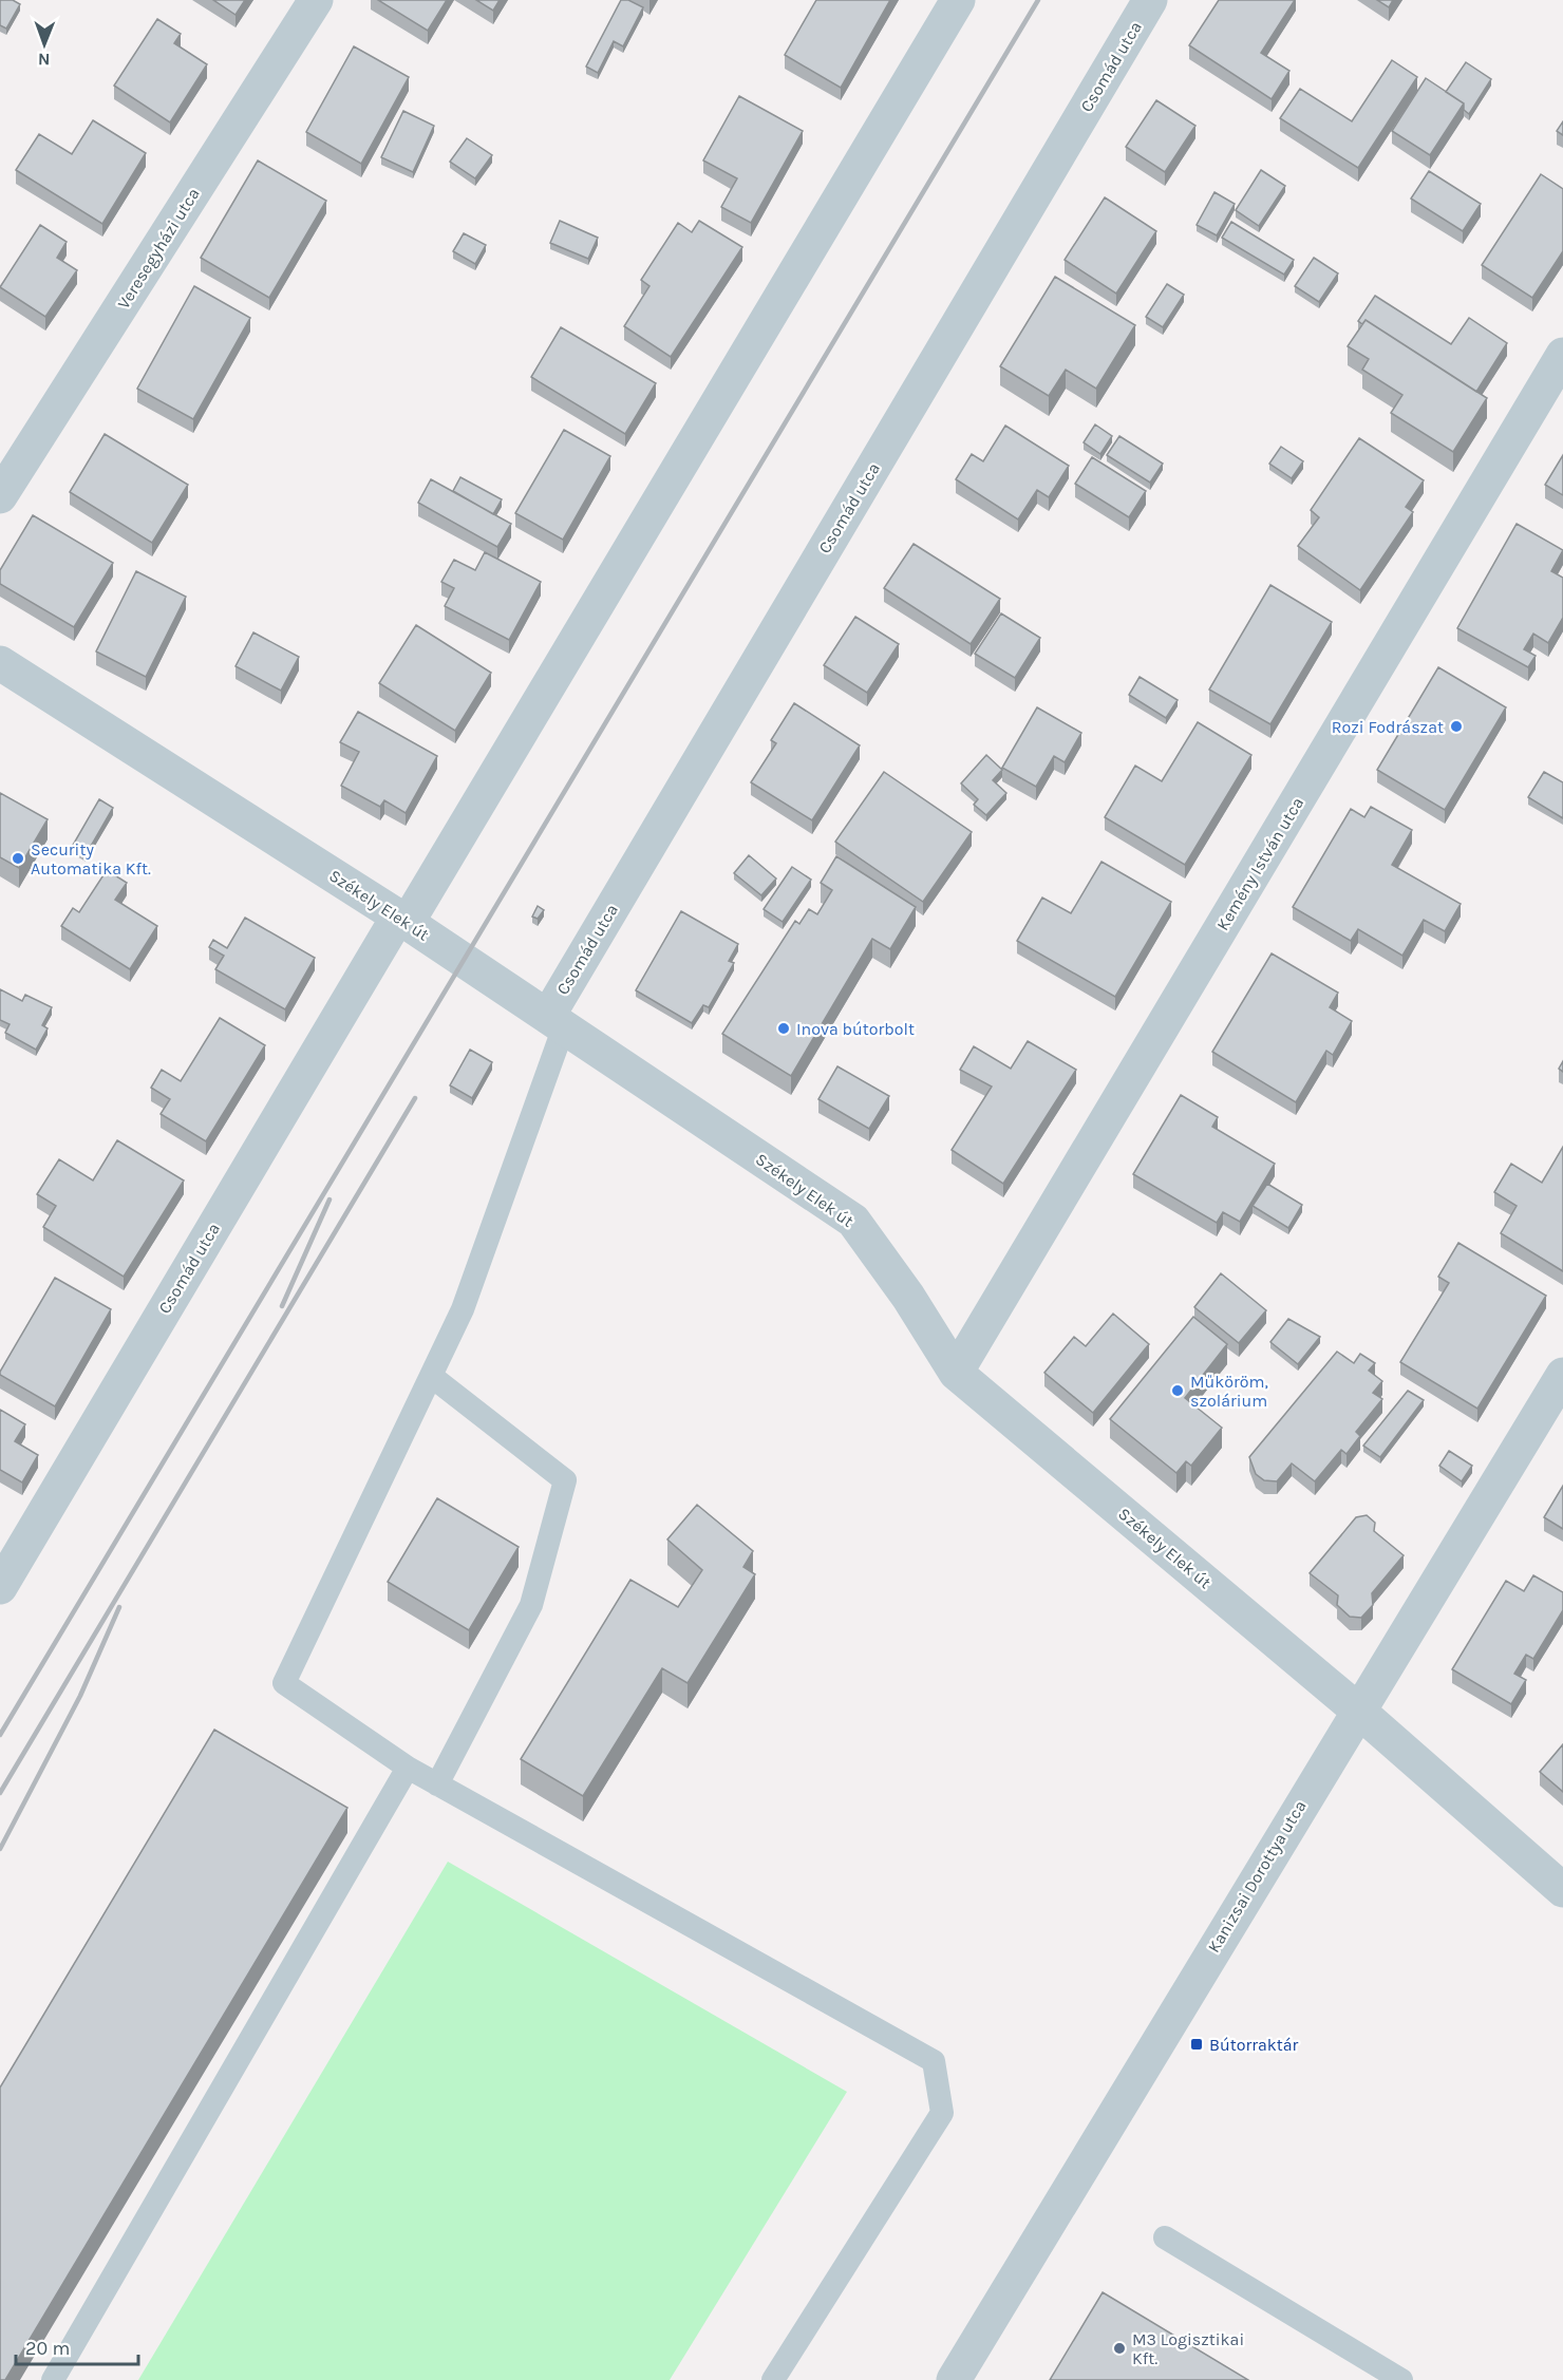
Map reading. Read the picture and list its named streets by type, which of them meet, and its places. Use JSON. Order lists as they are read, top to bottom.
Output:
{
  "streets": {
    "street": [
      "Csomád utca",
      "Veresegyházi utca",
      "Kemény István utca",
      "Székely Elek út",
      "Kanizsai Dorottya utca"
    ]
  },
  "crossings": [
    ["Csomád utca", "Székely Elek út"],
    ["Kemény István utca", "Székely Elek út"],
    ["Székely Elek út", "Kanizsai Dorottya utca"]
  ],
  "places": {
    "other": [
      "Rozi Fodrászat",
      "Security Automatika Kft.",
      "Inova bútorbolt",
      "Műköröm, szolárium",
      "M3 Logisztikai Kft."
    ],
    "transit": ["Bútorraktár"]
  },
  "scale_bar": "20 m",
  "north": "bottom"
}
